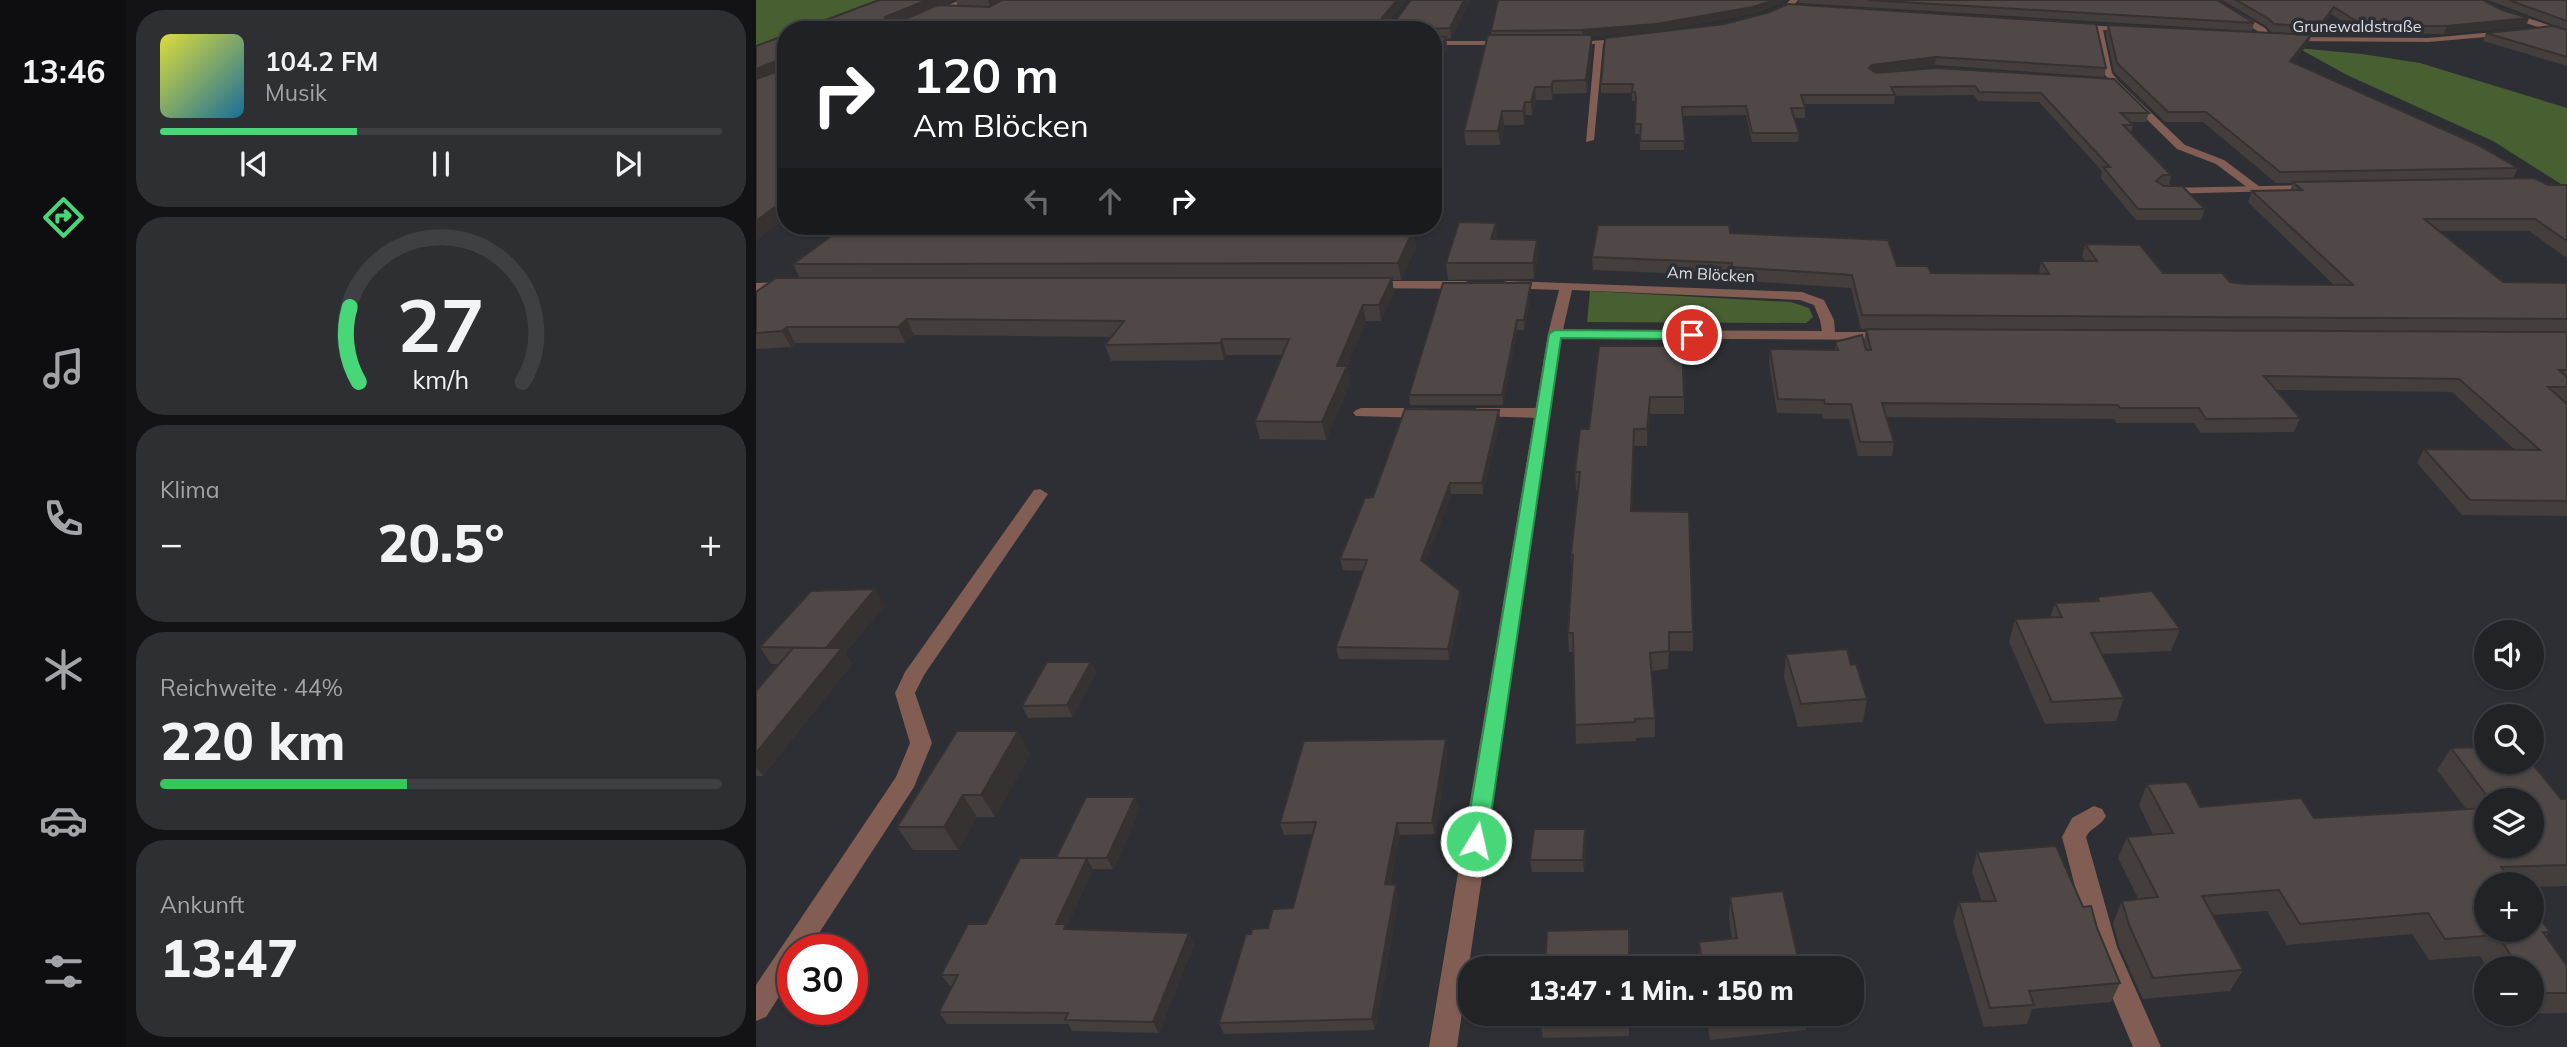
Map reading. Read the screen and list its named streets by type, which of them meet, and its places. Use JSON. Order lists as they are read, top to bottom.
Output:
{
  "streets": {
    "street": ["Grunewaldstraße", "Am Blöcken"]
  },
  "page": {
    "tabs": "13:46",
    "turn": ["120 m", "Am Blöcken"],
    "song": ["104.2 FM", "Musik"],
    "tile": [
      "Klima",
      ["Reichweite · 44%", "220 km"],
      ["Ankunft", "13:47"]
    ],
    "heat": ["−", "20.5°", "+"],
    "map_buttons": ["+", "−"],
    "limit": "30",
    "trip": "13:47 · 1 Min. · 150 m",
    "gauge": ["27", "km/h"]
  }
}
